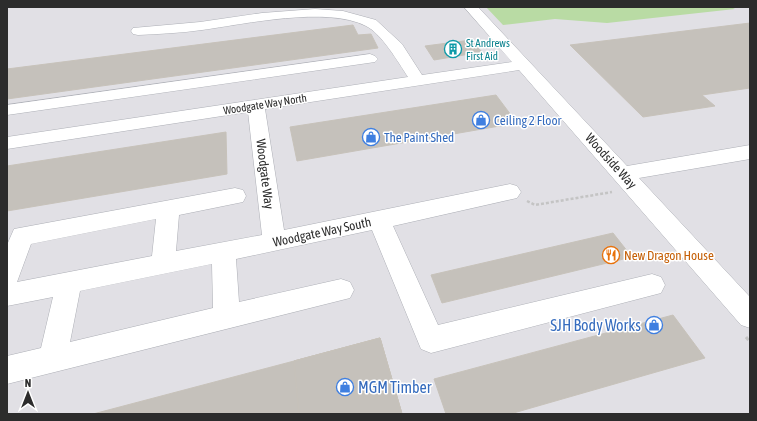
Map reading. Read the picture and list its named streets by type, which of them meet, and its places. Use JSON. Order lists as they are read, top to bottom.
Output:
{
  "streets": {
    "street": [
      "Woodgate Way North",
      "Woodside Way",
      "Woodgate Way",
      "Woodgate Way South"
    ]
  },
  "crossings": [
    ["Woodgate Way North", "Woodside Way"],
    ["Woodgate Way North", "Woodgate Way"],
    ["Woodgate Way", "Woodgate Way South"]
  ],
  "places": {
    "building": ["St Andrews First Aid"],
    "shop": [
      "Ceiling 2 Floor",
      "The Paint Shed",
      "SJH Body Works",
      "MGM Timber"
    ],
    "restaurant": ["New Dragon House"]
  },
  "north": "top"
}
